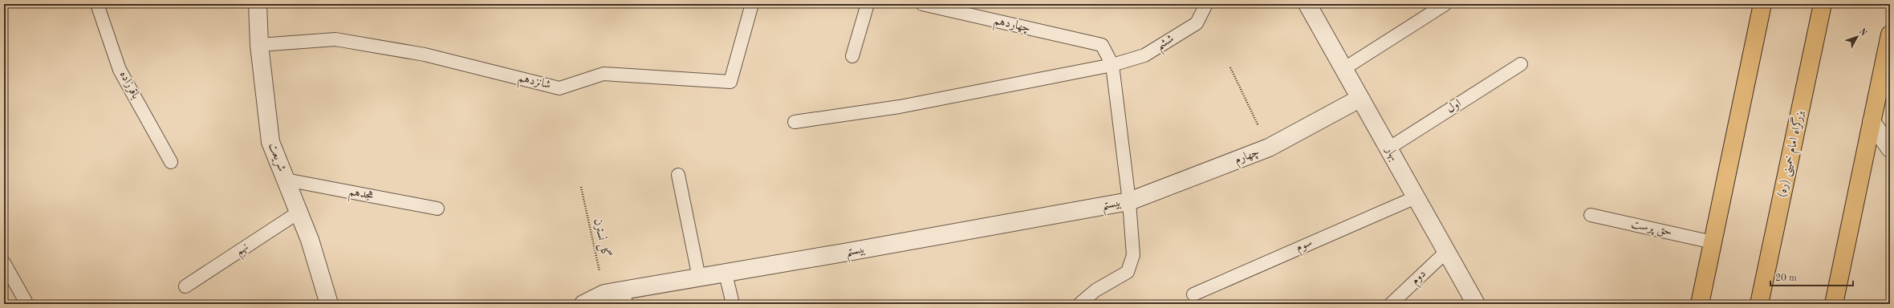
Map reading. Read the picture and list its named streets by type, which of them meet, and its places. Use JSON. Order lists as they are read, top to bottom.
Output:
{
  "streets": {
    "highway": ["بزرگراه امام خمینی (ره)"],
    "street": [
      "بهار",
      "چهارم",
      "شریعت",
      "بیستم"
    ],
    "lane": [
      "چهاردهم",
      "ششم",
      "شانزدهم",
      "باقرزاده",
      "اول",
      "هجدهم",
      "حق پرست",
      "سوم",
      "نهم",
      "دوم"
    ],
    "path": ["گل نسترن"]
  },
  "crossings": [
    ["چهاردهم", "بیستم"],
    ["ششم", "بیستم"],
    ["شانزدهم", "شریعت"],
    ["اول", "بهار"],
    ["بهار", "چهارم"],
    ["بهار", "سوم"],
    ["بهار", "دوم"],
    ["چهارم", "بیستم"],
    ["شریعت", "هجدهم"],
    ["شریعت", "نهم"],
    ["بیستم", "گل نسترن"]
  ],
  "scale_bar": "20 m",
  "north": "top right"
}
